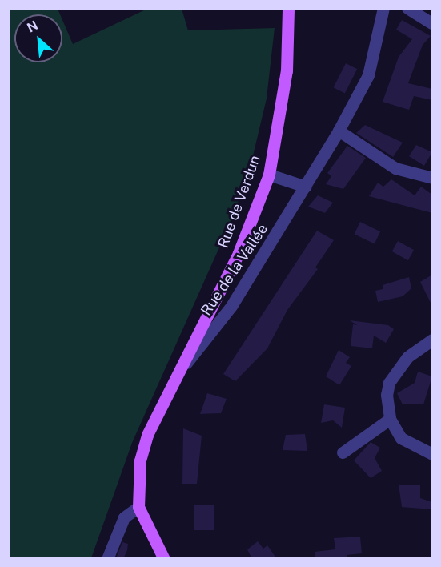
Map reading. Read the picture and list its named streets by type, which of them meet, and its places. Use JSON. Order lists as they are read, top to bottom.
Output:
{
  "streets": {
    "main road": ["Rue de Verdun"],
    "street": ["Rue de la Vallée"]
  },
  "crossings": [
    ["Rue de Verdun", "Rue de la Vallée"]
  ],
  "north": "top left"
}
